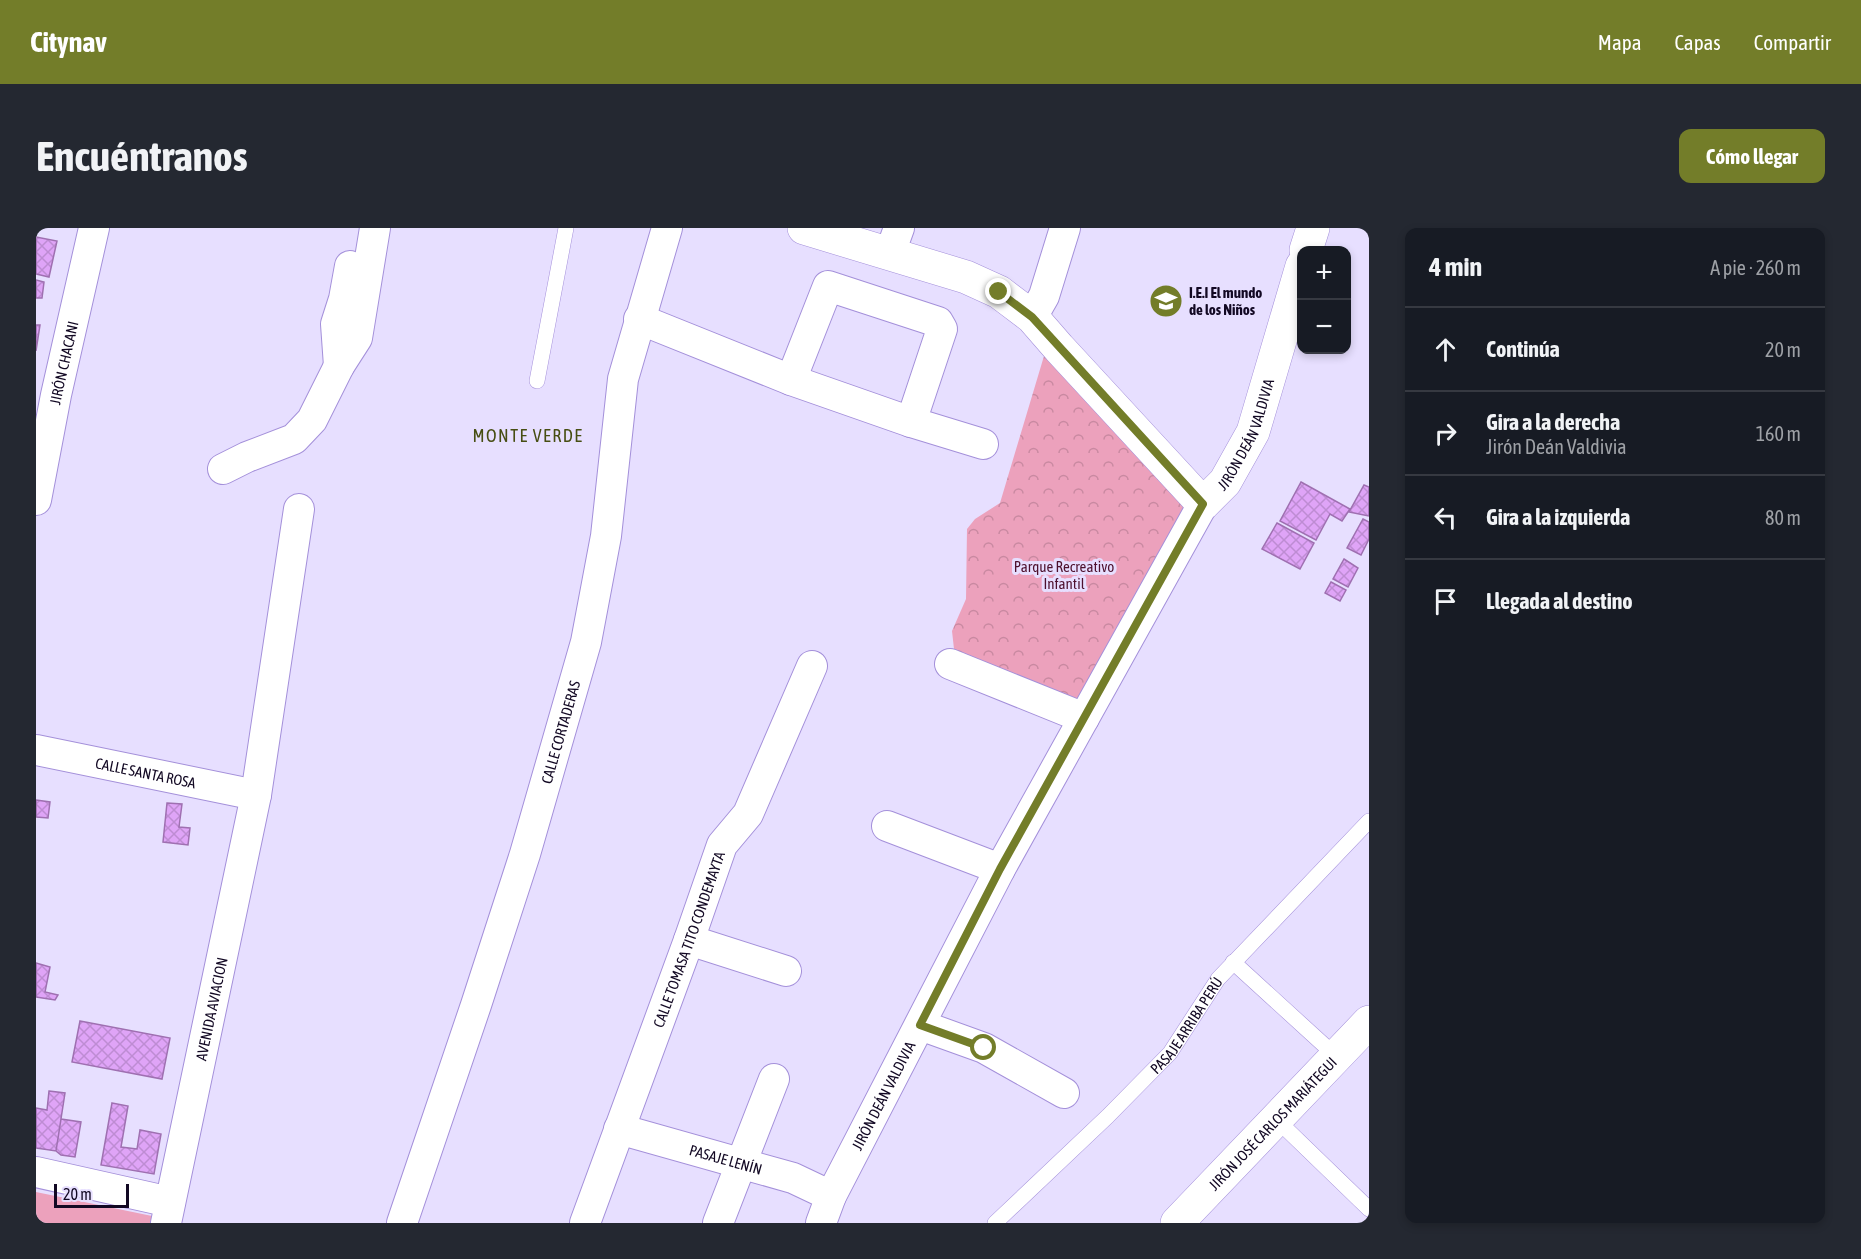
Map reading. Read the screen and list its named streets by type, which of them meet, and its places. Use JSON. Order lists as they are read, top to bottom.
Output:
{
  "streets": {
    "street": [
      "JIRÓN CHACANI",
      "JIRÓN DEÁN VALDIVIA",
      "CALLE CORTADERAS",
      "CALLE SANTA ROSA",
      "CALLE TOMASA TITO CONDEMAYTA",
      "AVENIDA AVIACION",
      "JIRÓN JOSÉ CARLOS MARIÁTEGUI",
      "PASAJE LENÍN"
    ],
    "lane": ["PASAJE ARRIBA PERÚ"]
  },
  "crossings": [
    ["JIRÓN DEÁN VALDIVIA", "PASAJE LENÍN"],
    ["CALLE SANTA ROSA", "AVENIDA AVIACION"],
    ["CALLE TOMASA TITO CONDEMAYTA", "PASAJE LENÍN"]
  ],
  "districts": ["MONTE VERDE"],
  "parks": ["Parque Recreativo Infantil"],
  "places": {
    "school or university": ["I.E.I El mundo de los Niños"]
  },
  "scale_bar": "20 m",
  "page": {
    "header": "Citynav",
    "nav": ["Mapa", "Capas", "Compartir"],
    "buttons": "Cómo llegar",
    "title": "Encuéntranos",
    "heading": ["4 min", "A pie · 260 m"],
    "map_buttons": ["+", "−"],
    "list": [
      ["Continúa", "20 m"],
      ["Gira a la derecha", "Jirón Deán Valdivia", "160 m"],
      ["Gira a la izquierda", "80 m"],
      "Llegada al destino"
    ],
    "scale": "20 m"
  }
}
